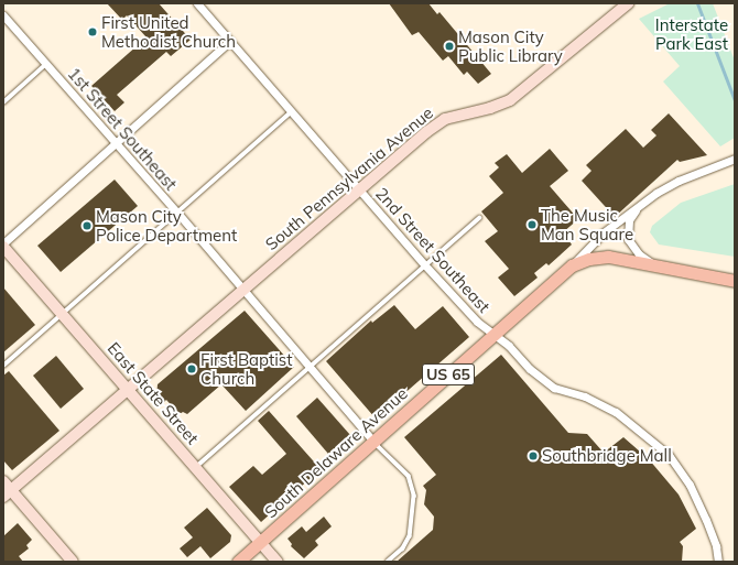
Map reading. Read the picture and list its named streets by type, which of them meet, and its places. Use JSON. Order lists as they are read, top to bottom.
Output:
{
  "streets": {
    "main road": [
      "South Pennsylvania Avenue",
      "US 65",
      "East State Street",
      "South Delaware Avenue"
    ],
    "street": ["1st Street Southeast", "2nd Street Southeast"]
  },
  "crossings": [
    ["1st Street Southeast", "South Pennsylvania Avenue"],
    ["1st Street Southeast", "South Delaware Avenue"],
    ["South Pennsylvania Avenue", "2nd Street Southeast"],
    ["South Pennsylvania Avenue", "East State Street"],
    ["2nd Street Southeast", "South Delaware Avenue"],
    ["US 65", "East State Street"],
    ["US 65", "South Delaware Avenue"],
    ["East State Street", "South Delaware Avenue"]
  ],
  "parks": ["Interstate Park East"],
  "places": [
    "First United Methodist Church",
    "Mason City Public Library",
    "The Music Man Square",
    "Mason City Police Department",
    "First Baptist Church",
    "Southbridge Mall"
  ]
}
